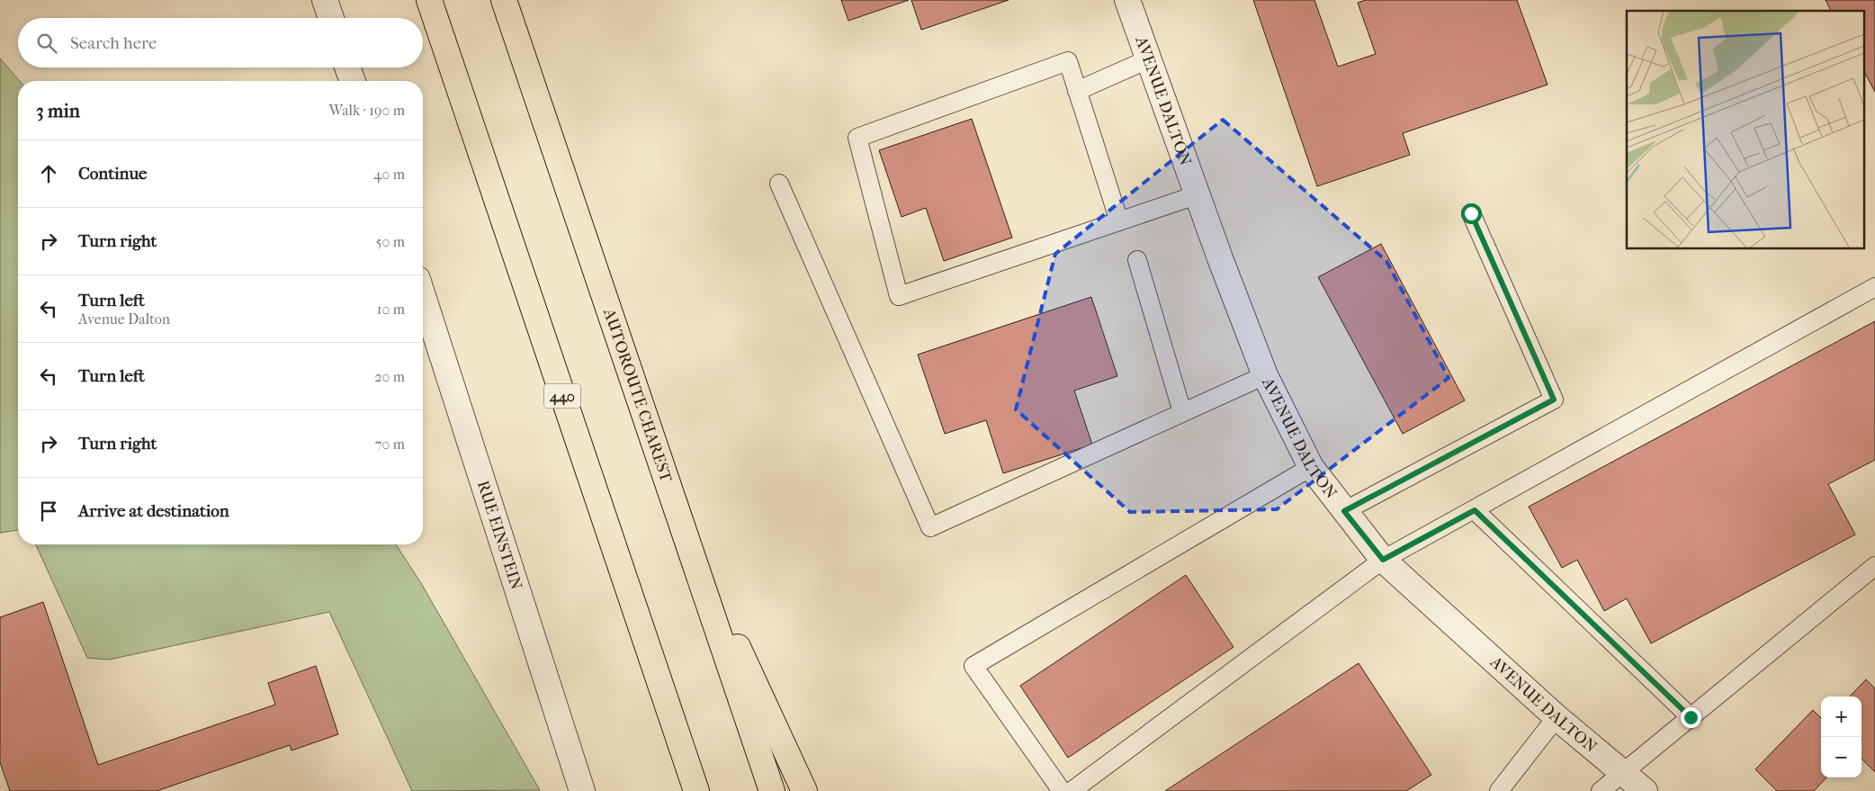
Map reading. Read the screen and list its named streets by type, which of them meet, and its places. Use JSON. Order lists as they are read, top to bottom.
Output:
{
  "streets": {
    "highway": ["AUTOROUTE CHAREST", "440"],
    "street": ["AVENUE DALTON", "RUE EINSTEIN"]
  },
  "page": {
    "search": "Search here",
    "heading": ["3 min", "Walk · 190 m"],
    "list": [
      ["Continue", "40 m"],
      ["Turn right", "50 m"],
      ["Turn left", "Avenue Dalton", "10 m"],
      ["Turn left", "20 m"],
      ["Turn right", "70 m"],
      "Arrive at destination"
    ],
    "map_buttons": ["+", "−"]
  }
}
